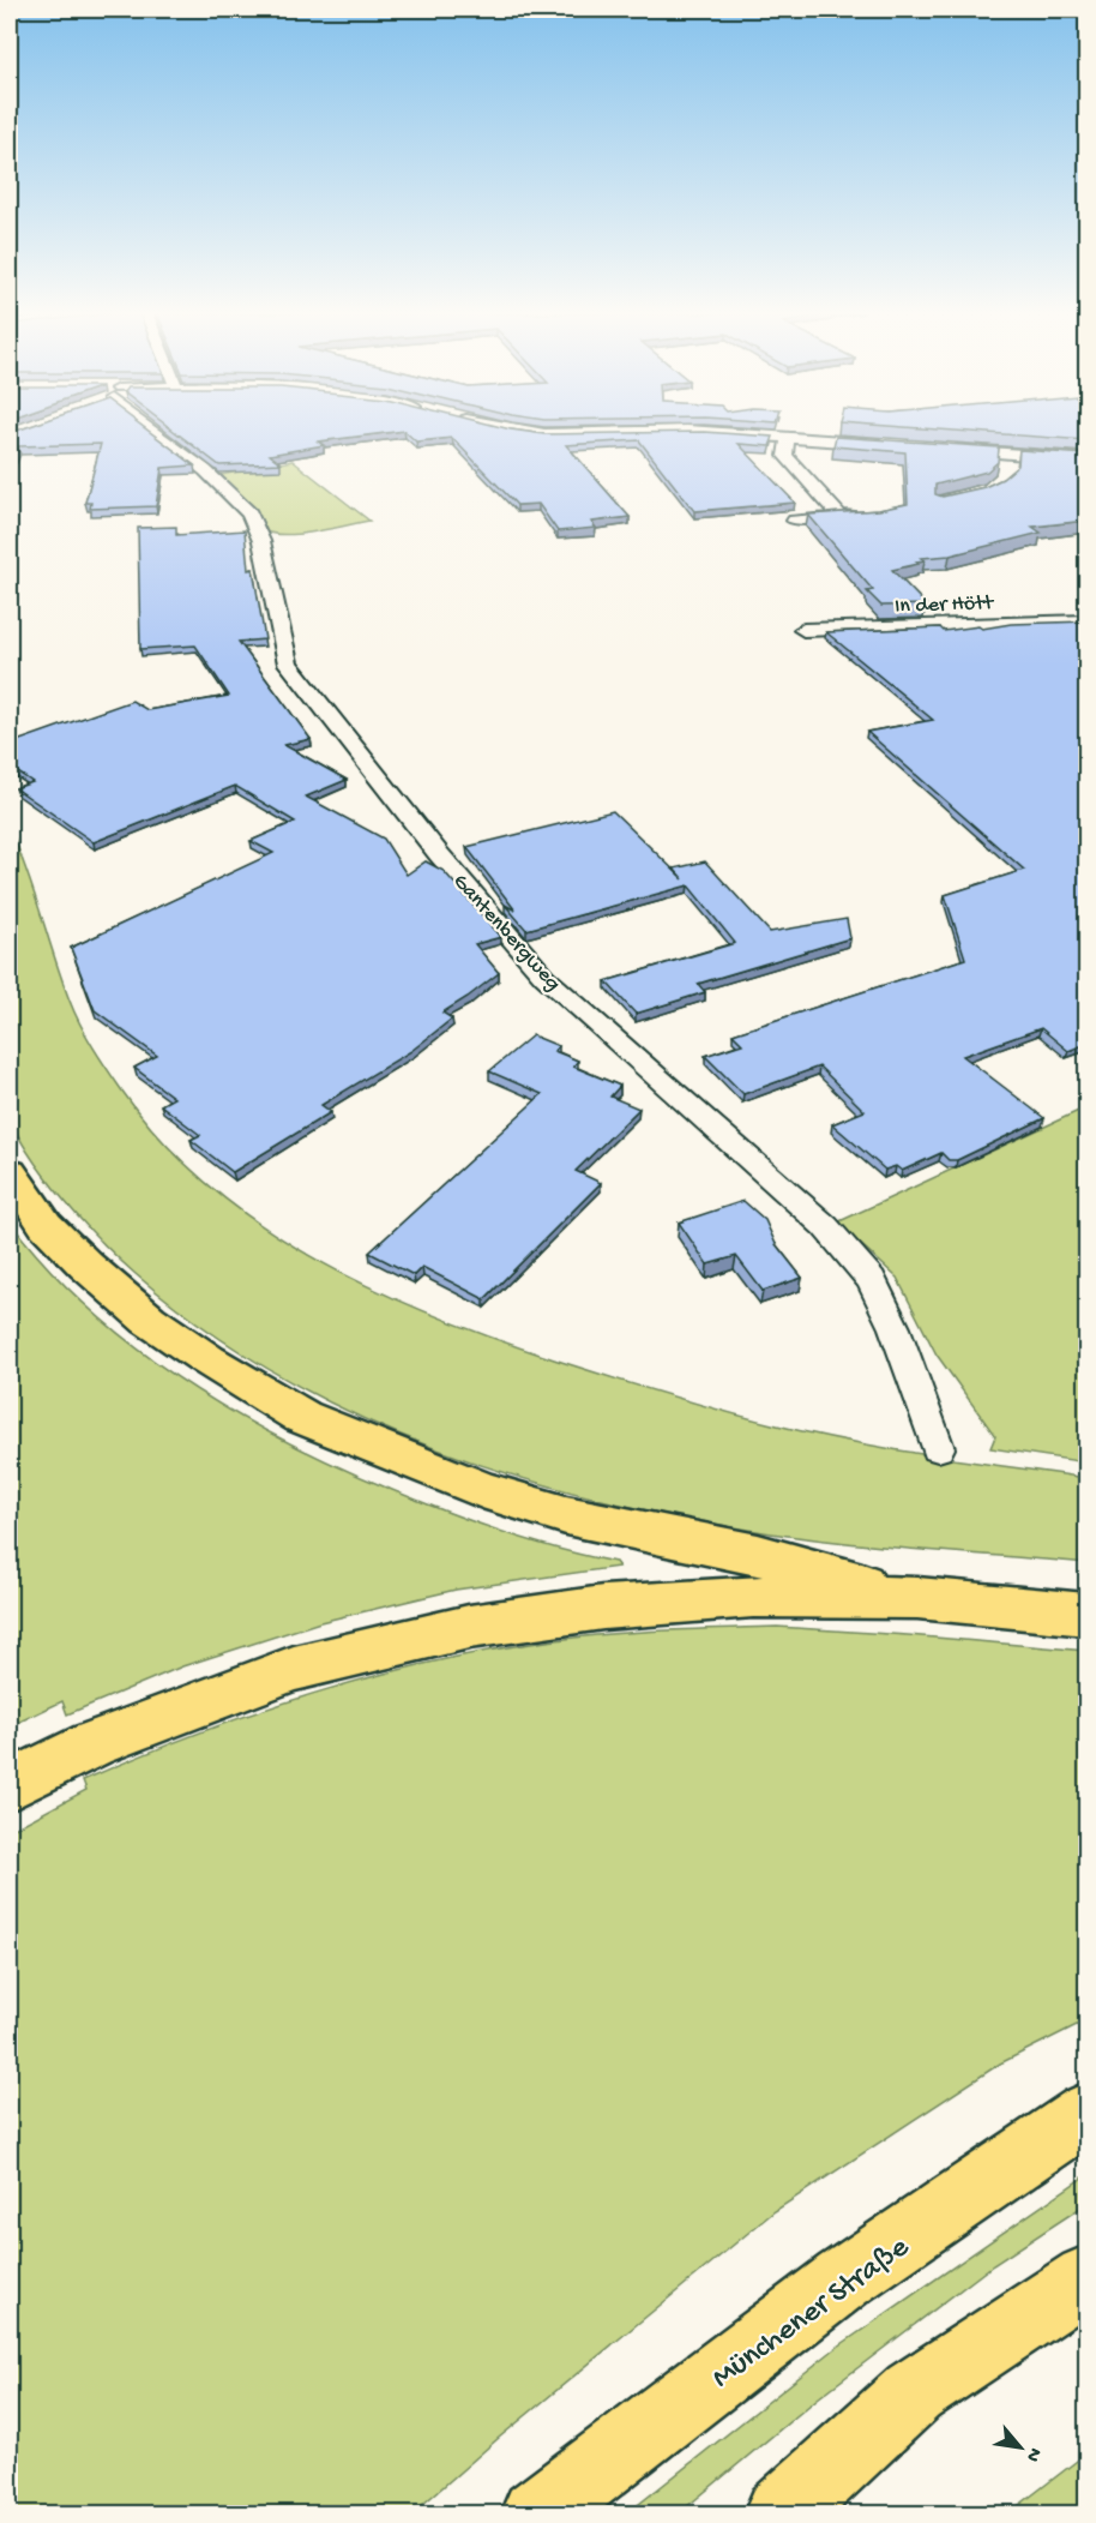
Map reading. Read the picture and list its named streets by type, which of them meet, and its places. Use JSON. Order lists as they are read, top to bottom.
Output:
{
  "streets": {
    "highway": ["Münchener Straße"],
    "street": ["In der Hött", "Gantenbergweg"]
  },
  "north": "bottom right"
}
